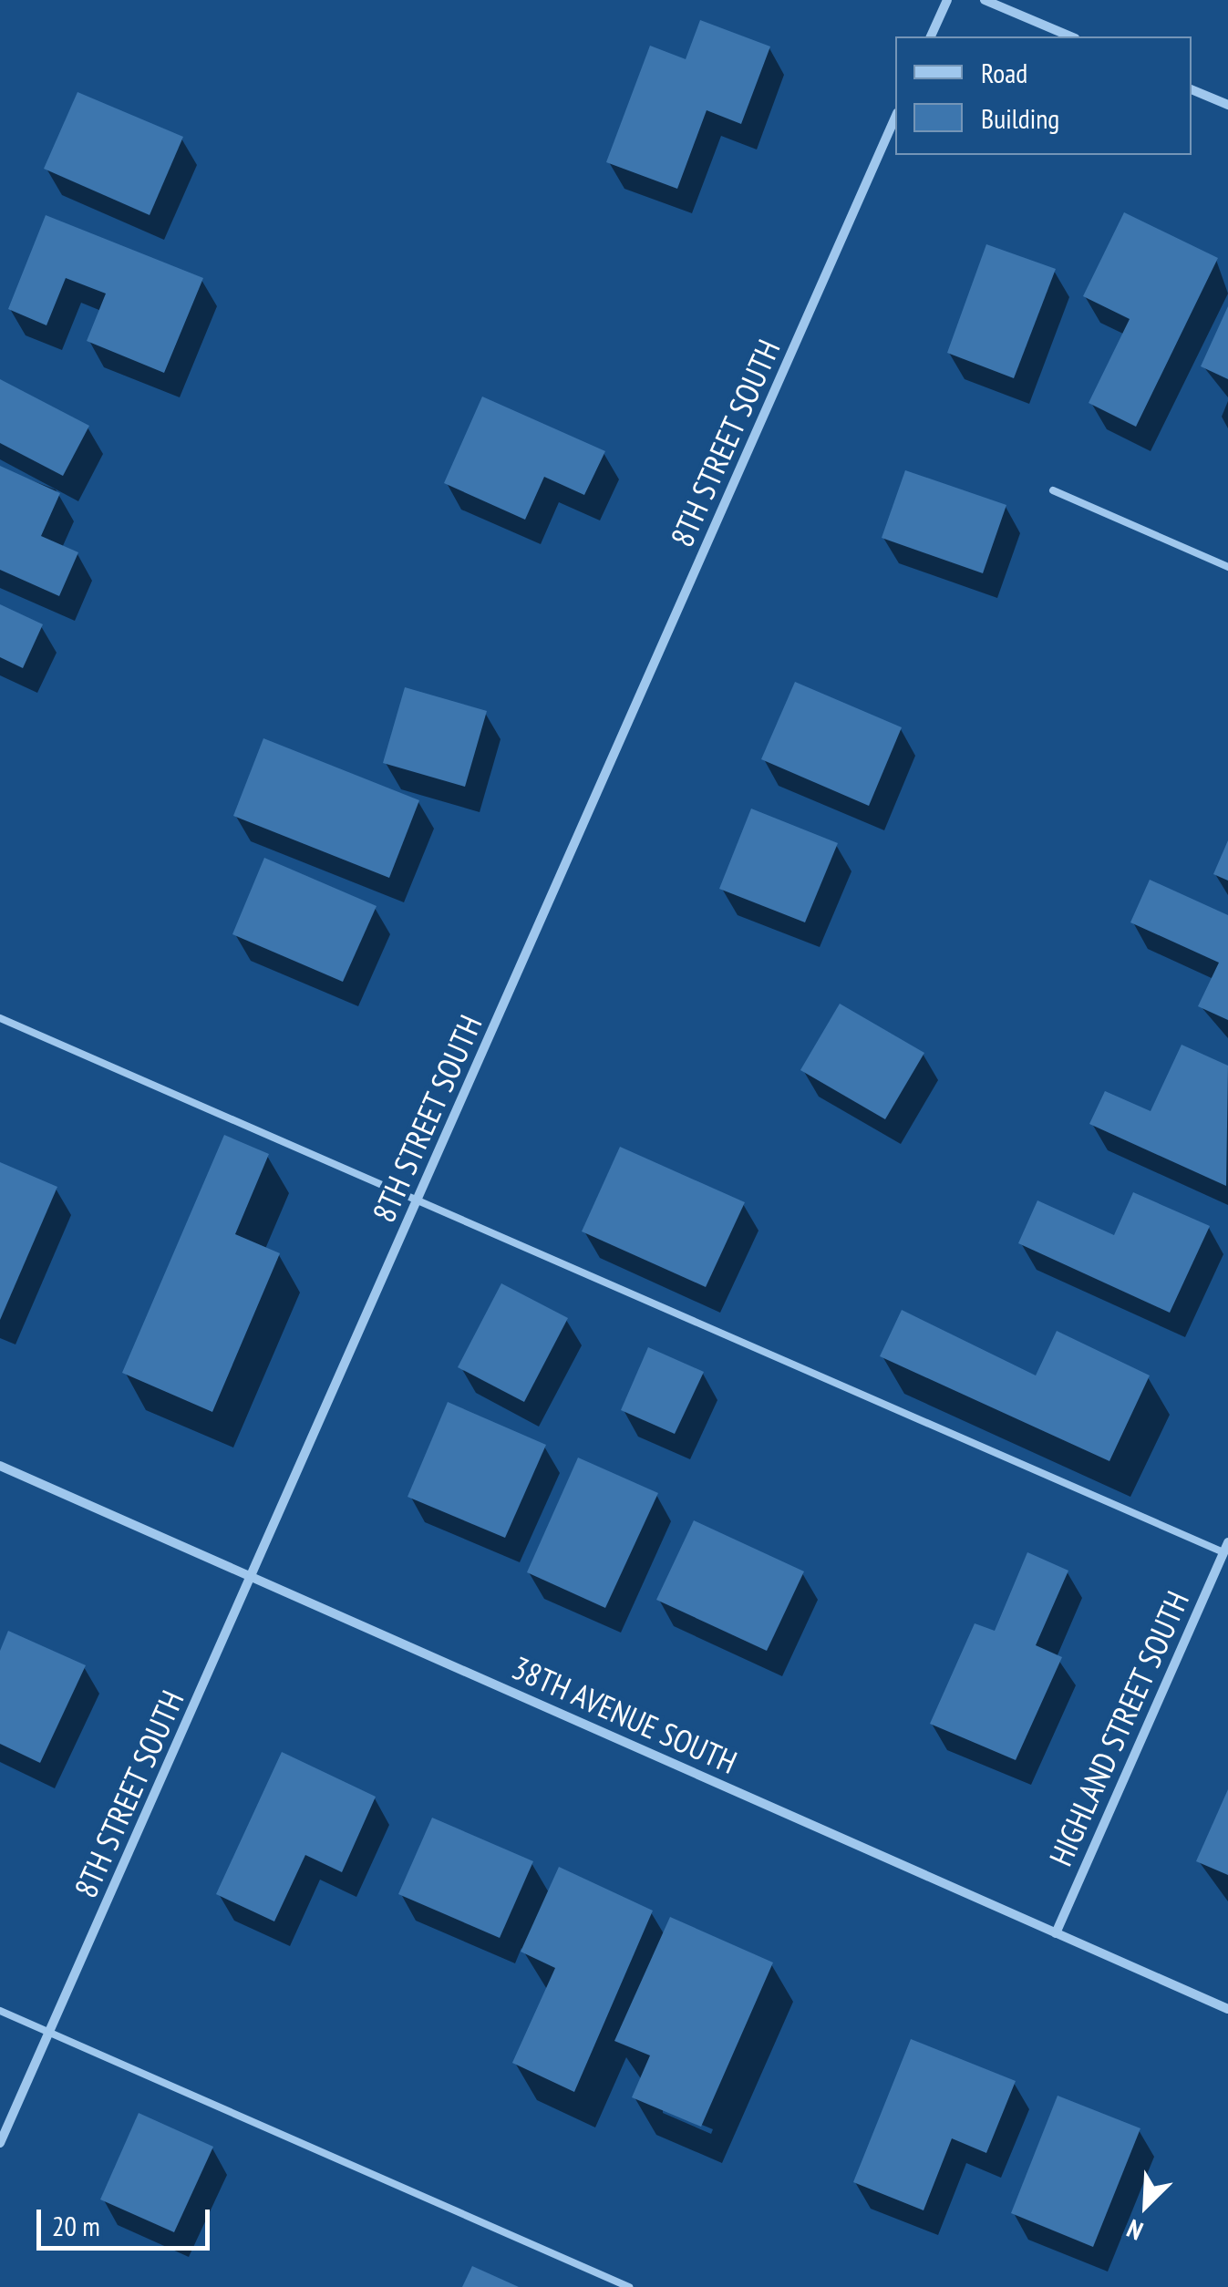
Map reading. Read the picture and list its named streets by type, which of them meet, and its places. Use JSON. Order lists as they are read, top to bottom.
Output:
{
  "streets": {
    "street": ["8TH STREET SOUTH", "38TH AVENUE SOUTH", "HIGHLAND STREET SOUTH"]
  },
  "crossings": [
    ["8TH STREET SOUTH", "38TH AVENUE SOUTH"],
    ["38TH AVENUE SOUTH", "HIGHLAND STREET SOUTH"]
  ],
  "legend": ["Road", "Building"],
  "scale_bar": "20 m",
  "north": "bottom left"
}
